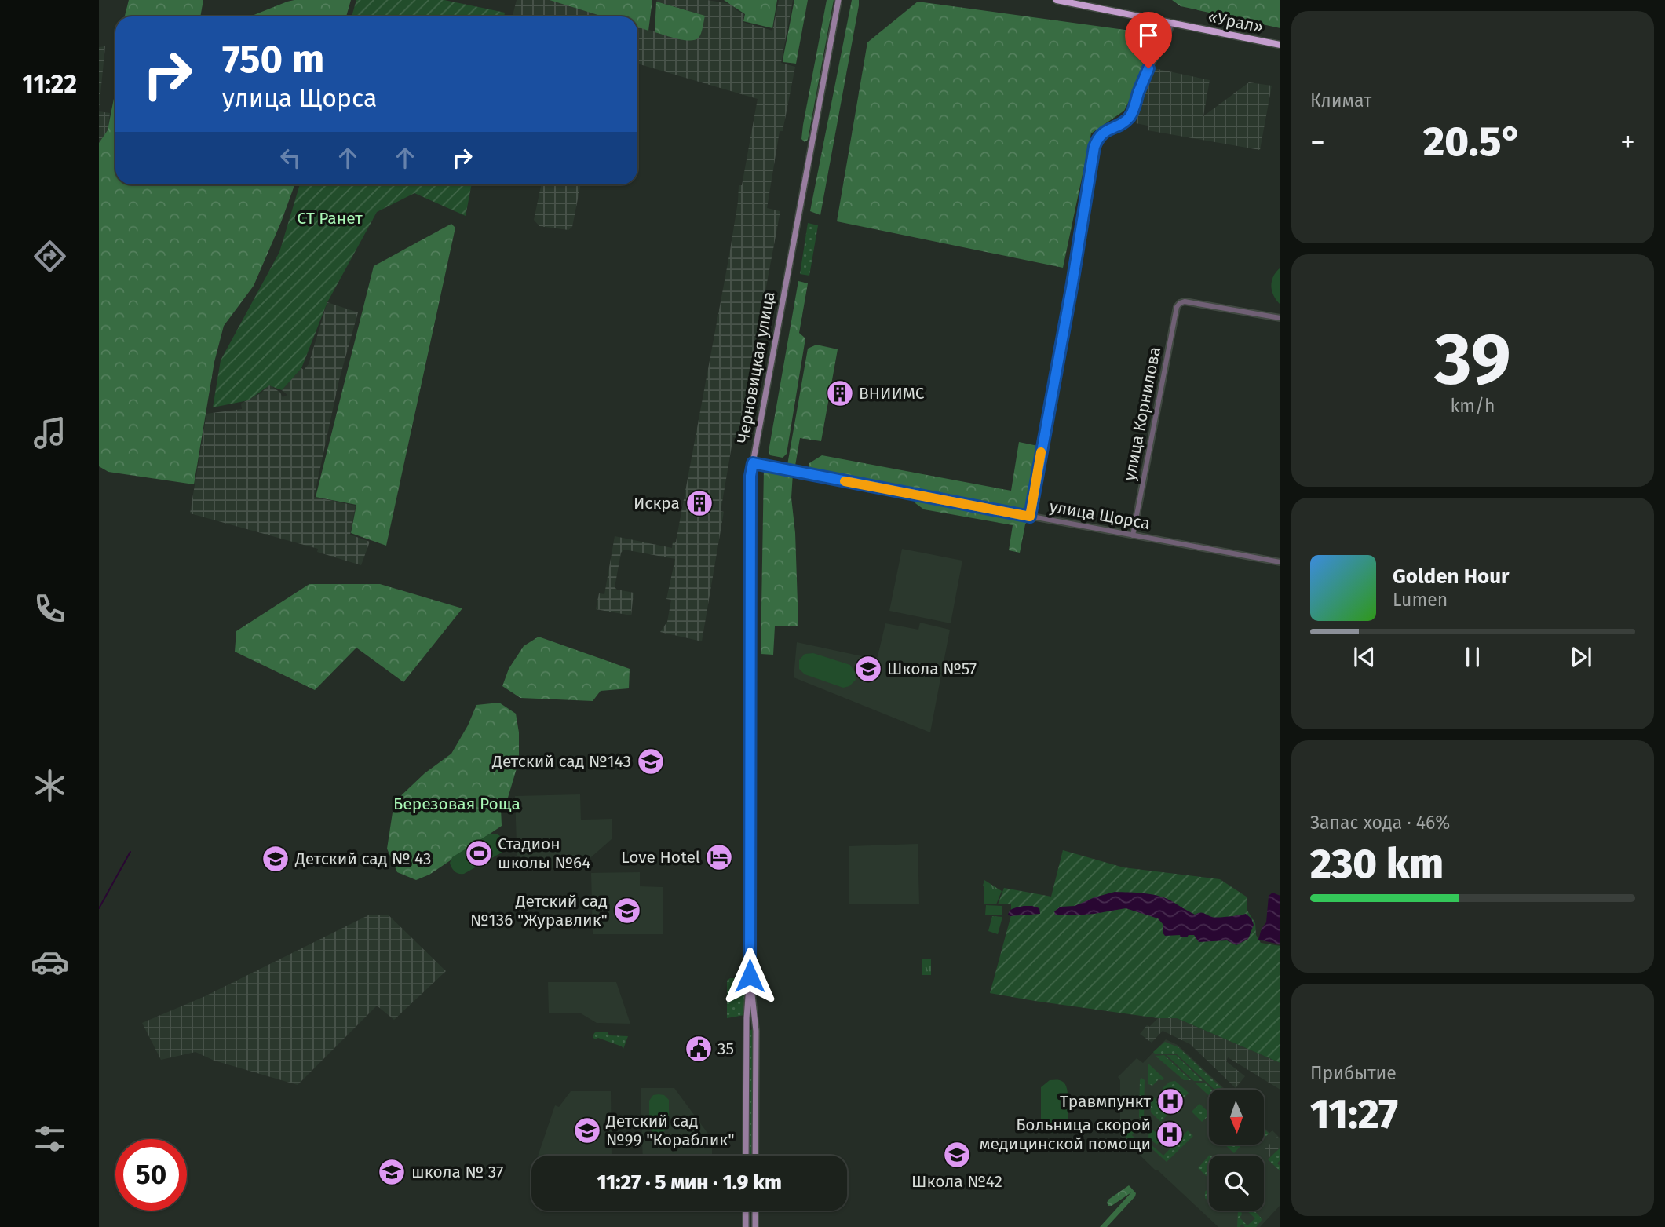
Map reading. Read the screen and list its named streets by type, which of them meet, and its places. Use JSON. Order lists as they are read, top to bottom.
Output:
{
  "streets": {
    "highway": ["«Урал»"],
    "main road": ["Черновицкая улица"],
    "street": ["улица Корнилова", "улица Щорса"]
  },
  "crossings": [
    ["Черновицкая улица", "улица Щорса"],
    ["улица Корнилова", "улица Щорса"]
  ],
  "parks": ["СТ Ранет", "Березовая Роща"],
  "places": {
    "building": ["ВНИИМС", "Искра"],
    "school or university": [
      "Школа №57",
      "Детский сад №143",
      "Детский сад № 43",
      "Детский сад №136 \"Журавлик\"",
      "Детский сад №99 \"Кораблик\"",
      "Школа №42",
      "школа № 37"
    ],
    "sports": ["Стадион школы №64"],
    "hotel": ["Love Hotel"],
    "public building": ["35"],
    "hospital": ["Травмпункт", "Больница скорой медицинской помощи"]
  },
  "north": "bottom",
  "page": {
    "tabs": "11:22",
    "tile": [
      "Климат",
      ["39", "km/h"],
      ["Запас хода · 46%", "230 km"],
      ["Прибытие", "11:27"]
    ],
    "turn": ["750 m", "улица Щорса"],
    "heat": ["−", "20.5°", "+"],
    "song": ["Golden Hour", "Lumen"],
    "limit": "50",
    "trip": "11:27 · 5 мин · 1.9 km"
  }
}
